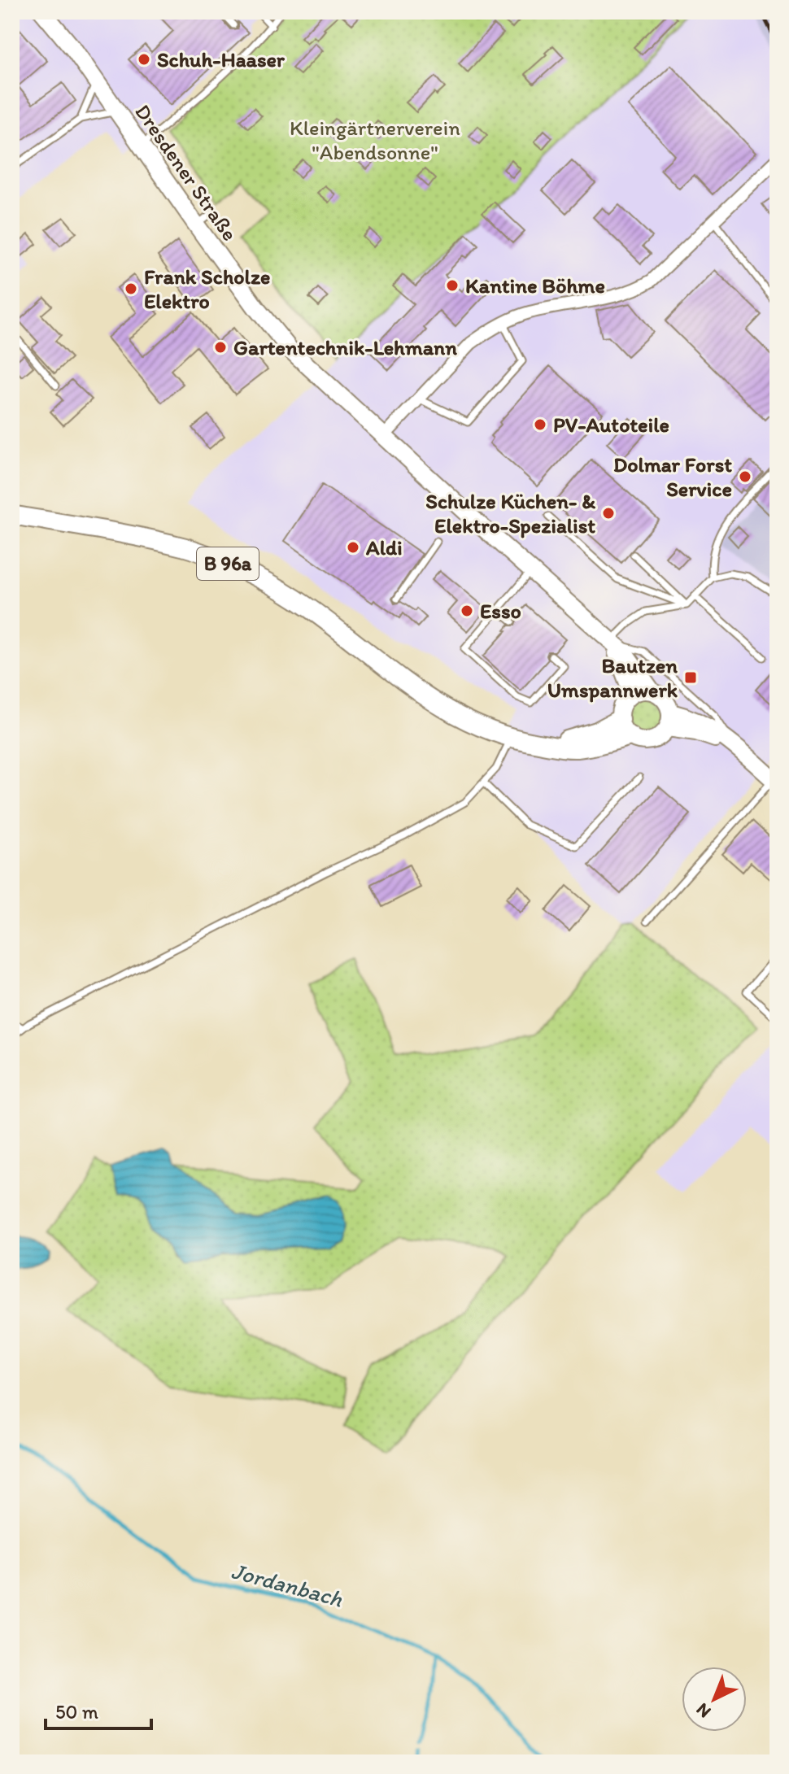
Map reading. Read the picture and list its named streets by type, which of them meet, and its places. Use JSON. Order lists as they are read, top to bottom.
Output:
{
  "streets": {
    "main road": ["Dresdener Straße", "B 96a"]
  },
  "crossings": [
    ["Dresdener Straße", "B 96a"]
  ],
  "water": ["Jordanbach"],
  "parks": ["Kleingärtnerverein \"Abendsonne\""],
  "places": {
    "other": [
      "Schuh-Haaser",
      "Kantine Böhme",
      "Frank Scholze Elektro",
      "Gartentechnik-Lehmann",
      "PV-Autoteile",
      "Dolmar Forst Service",
      "Schulze Küchen- & Elektro-Spezialist",
      "Aldi",
      "Esso"
    ],
    "transit": ["Bautzen Umspannwerk"]
  },
  "scale_bar": "50 m",
  "north": "bottom left"
}
